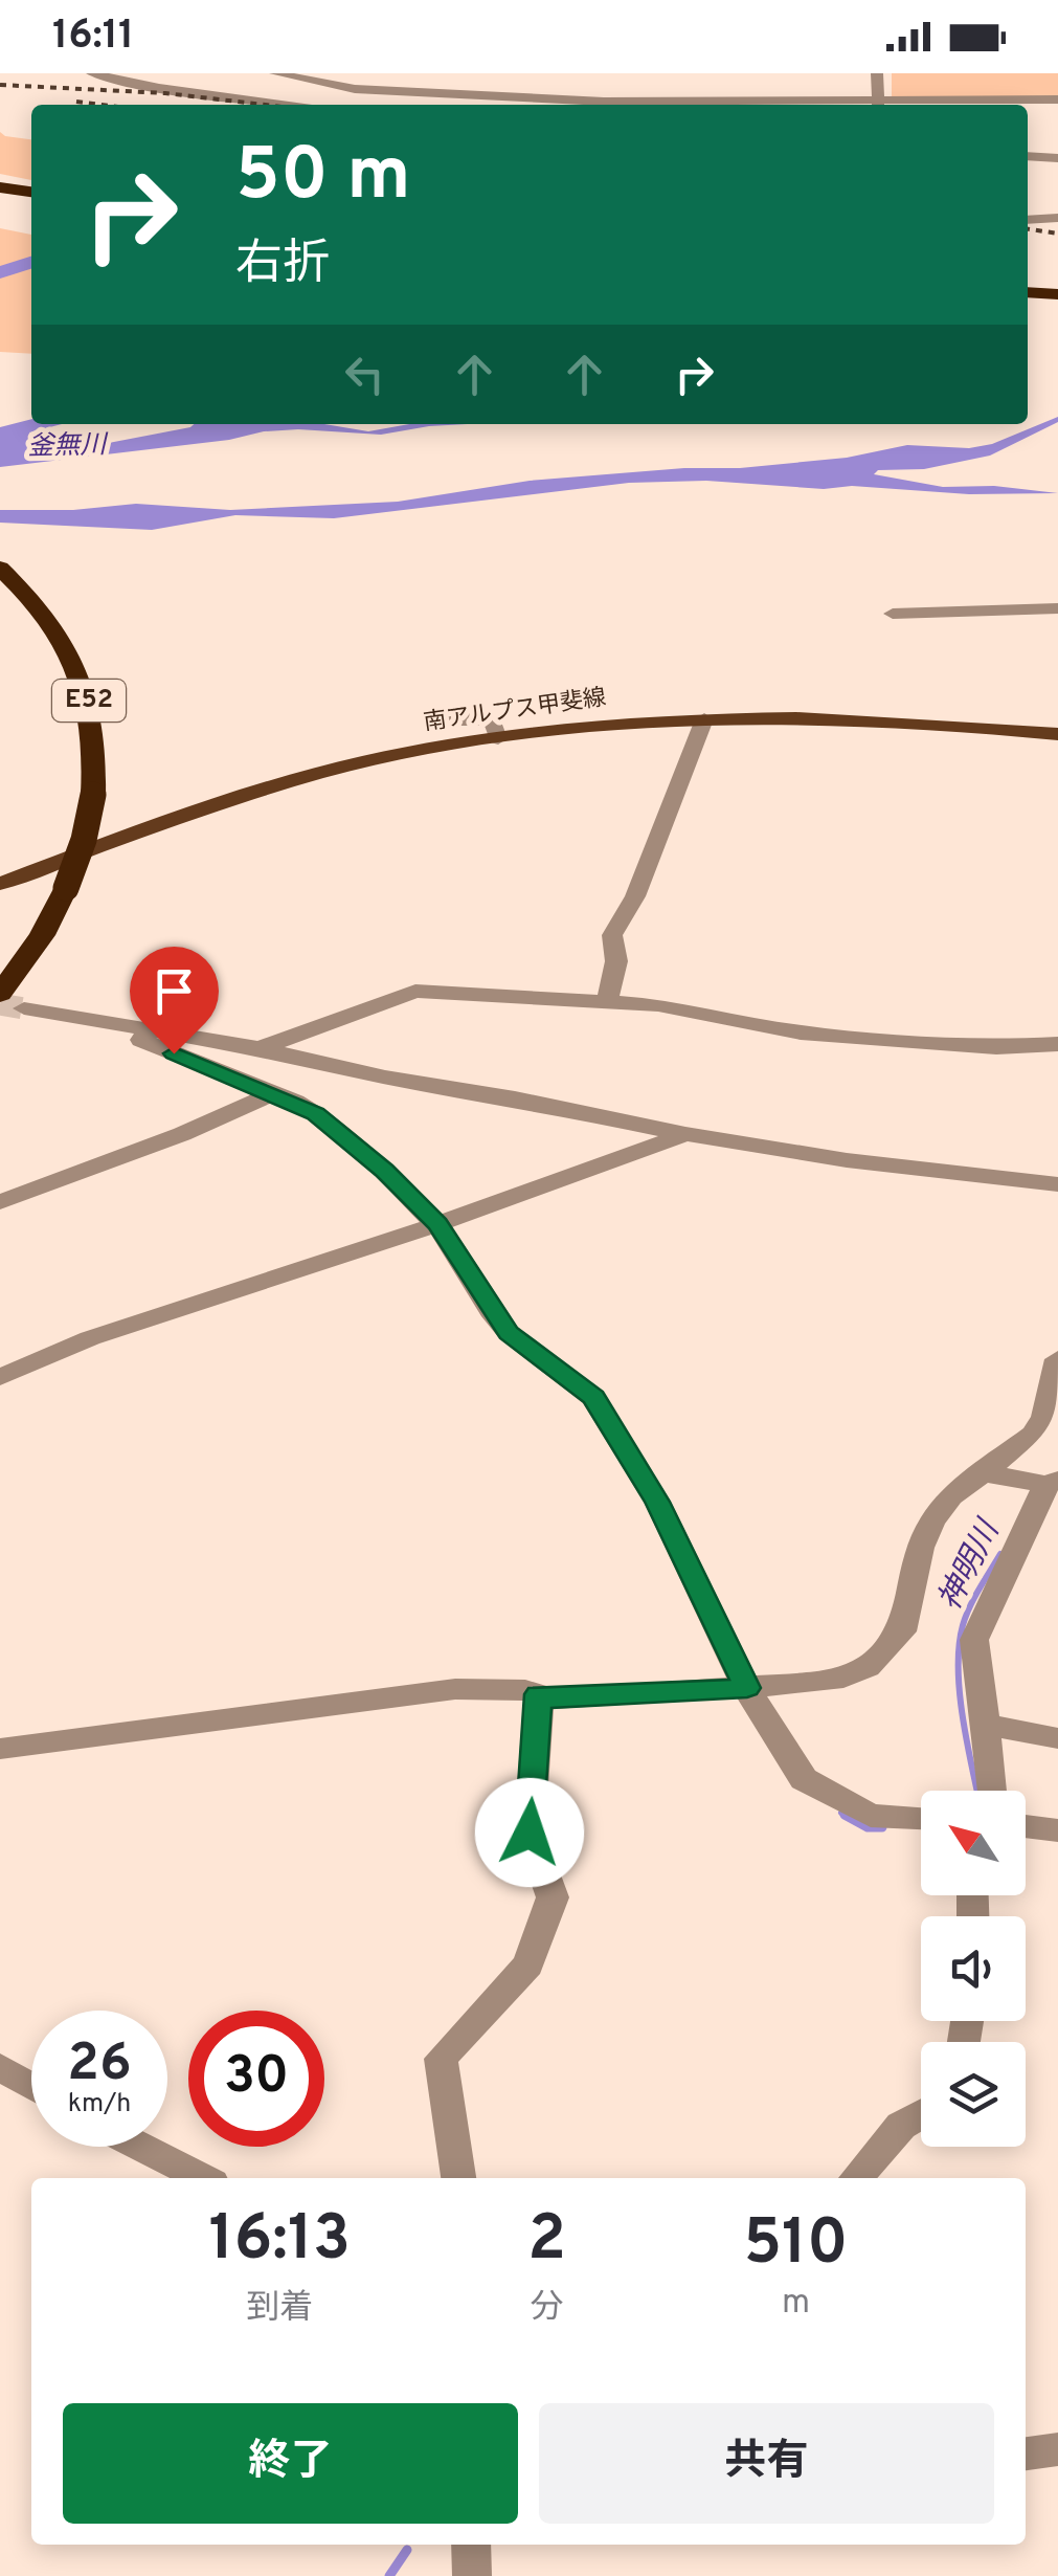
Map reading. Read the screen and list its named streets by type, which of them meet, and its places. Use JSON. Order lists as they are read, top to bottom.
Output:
{
  "streets": {
    "highway": ["E52"],
    "main road": ["南アルプス甲斐線"]
  },
  "water": ["釜無川", "神明川"],
  "north": "top left",
  "page": {
    "status": "16:11",
    "turn": ["50 m", "右折"],
    "speed": "26 km/h",
    "limit": "30",
    "eta": [
      "16:13",
      "到着",
      "2",
      "分",
      "510",
      "m"
    ],
    "buttons": ["終了", "共有"]
  }
}
